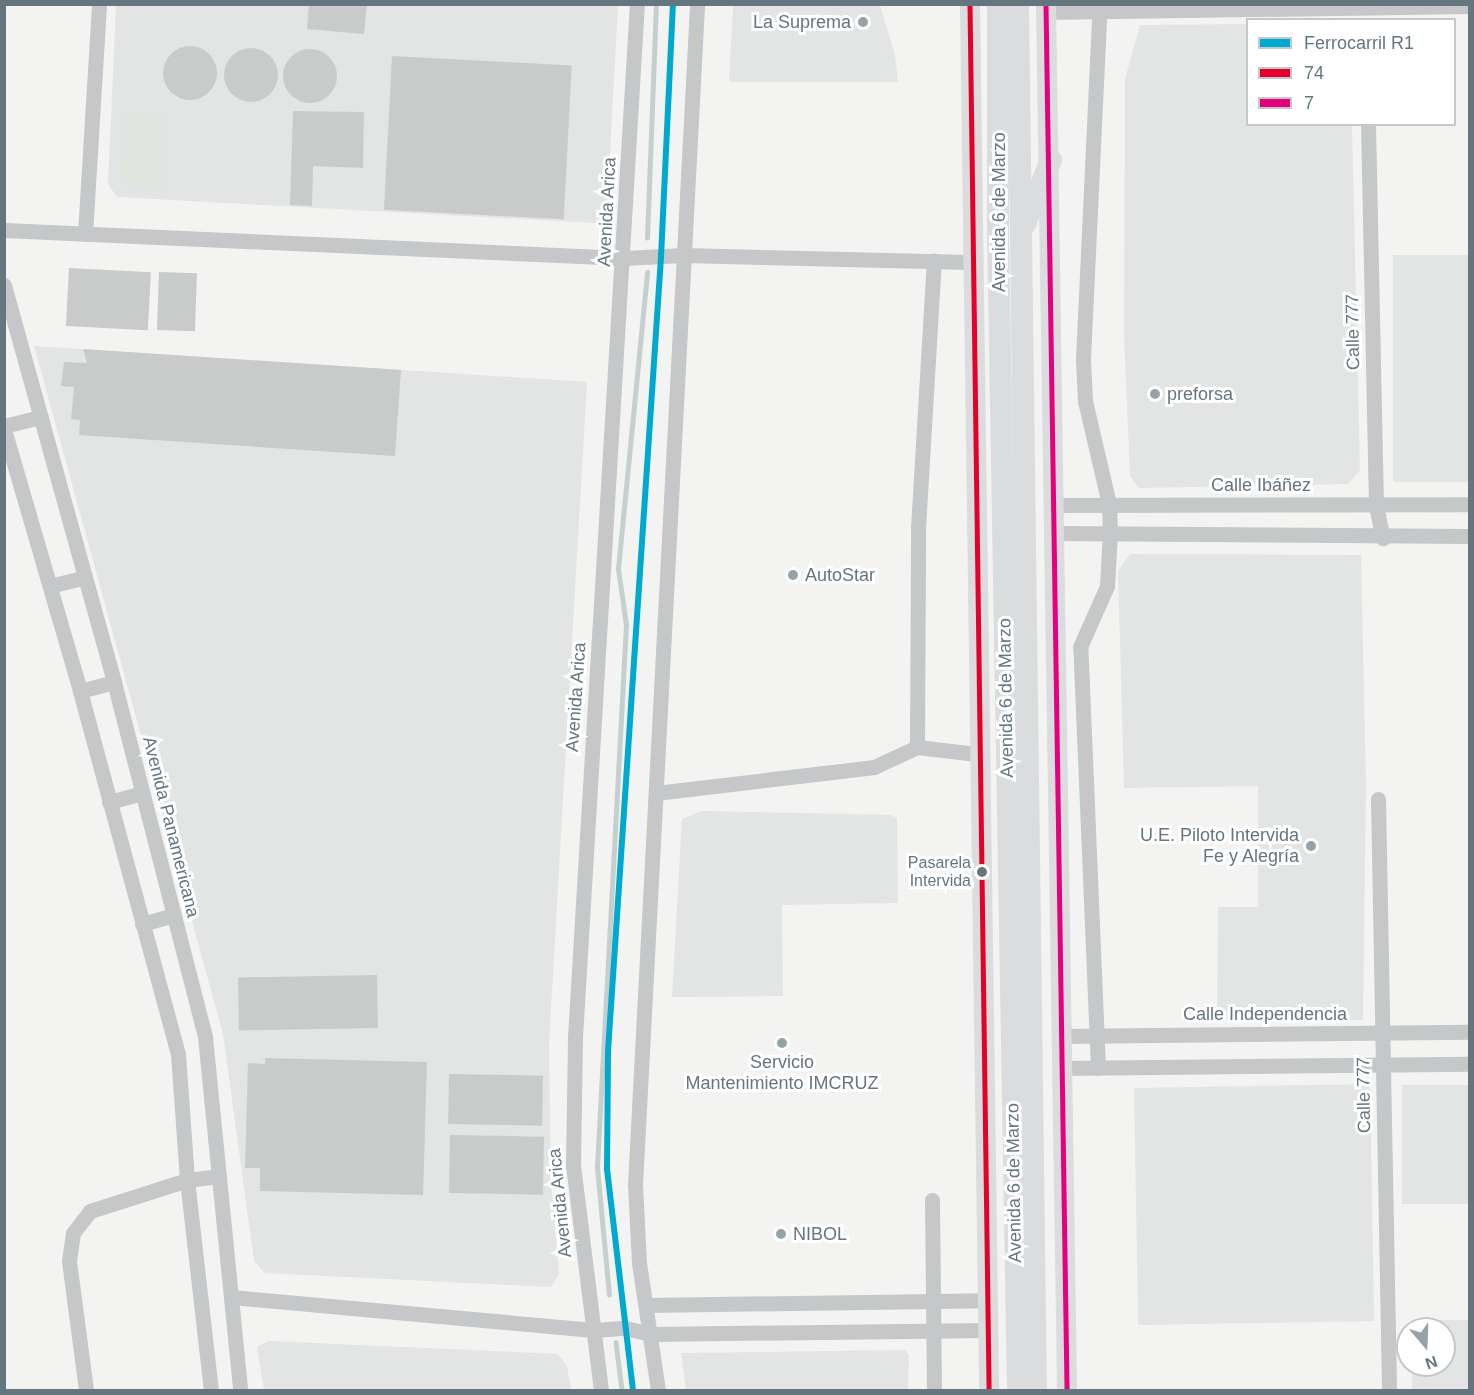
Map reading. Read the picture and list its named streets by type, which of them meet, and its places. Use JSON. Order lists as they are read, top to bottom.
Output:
{
  "streets": {
    "highway": ["Avenida 6 de Marzo"],
    "street": [
      "Avenida Arica",
      "Calle 777",
      "Calle Ibáñez",
      "Avenida Panamericana",
      "Calle Independencia"
    ]
  },
  "crossings": [
    ["Calle 777", "Calle Ibáñez"],
    ["Calle 777", "Calle Independencia"]
  ],
  "places": [
    "La Suprema",
    "preforsa",
    "AutoStar",
    "U.E. Piloto Intervida Fe y Alegría",
    "Pasarela Intervida",
    "Servicio Mantenimiento IMCRUZ",
    "NIBOL"
  ],
  "lines": ["rail line R1", "transit line 74", "transit line 7"],
  "legend": ["Ferrocarril R1", "74", "7"],
  "north": "bottom"
}
